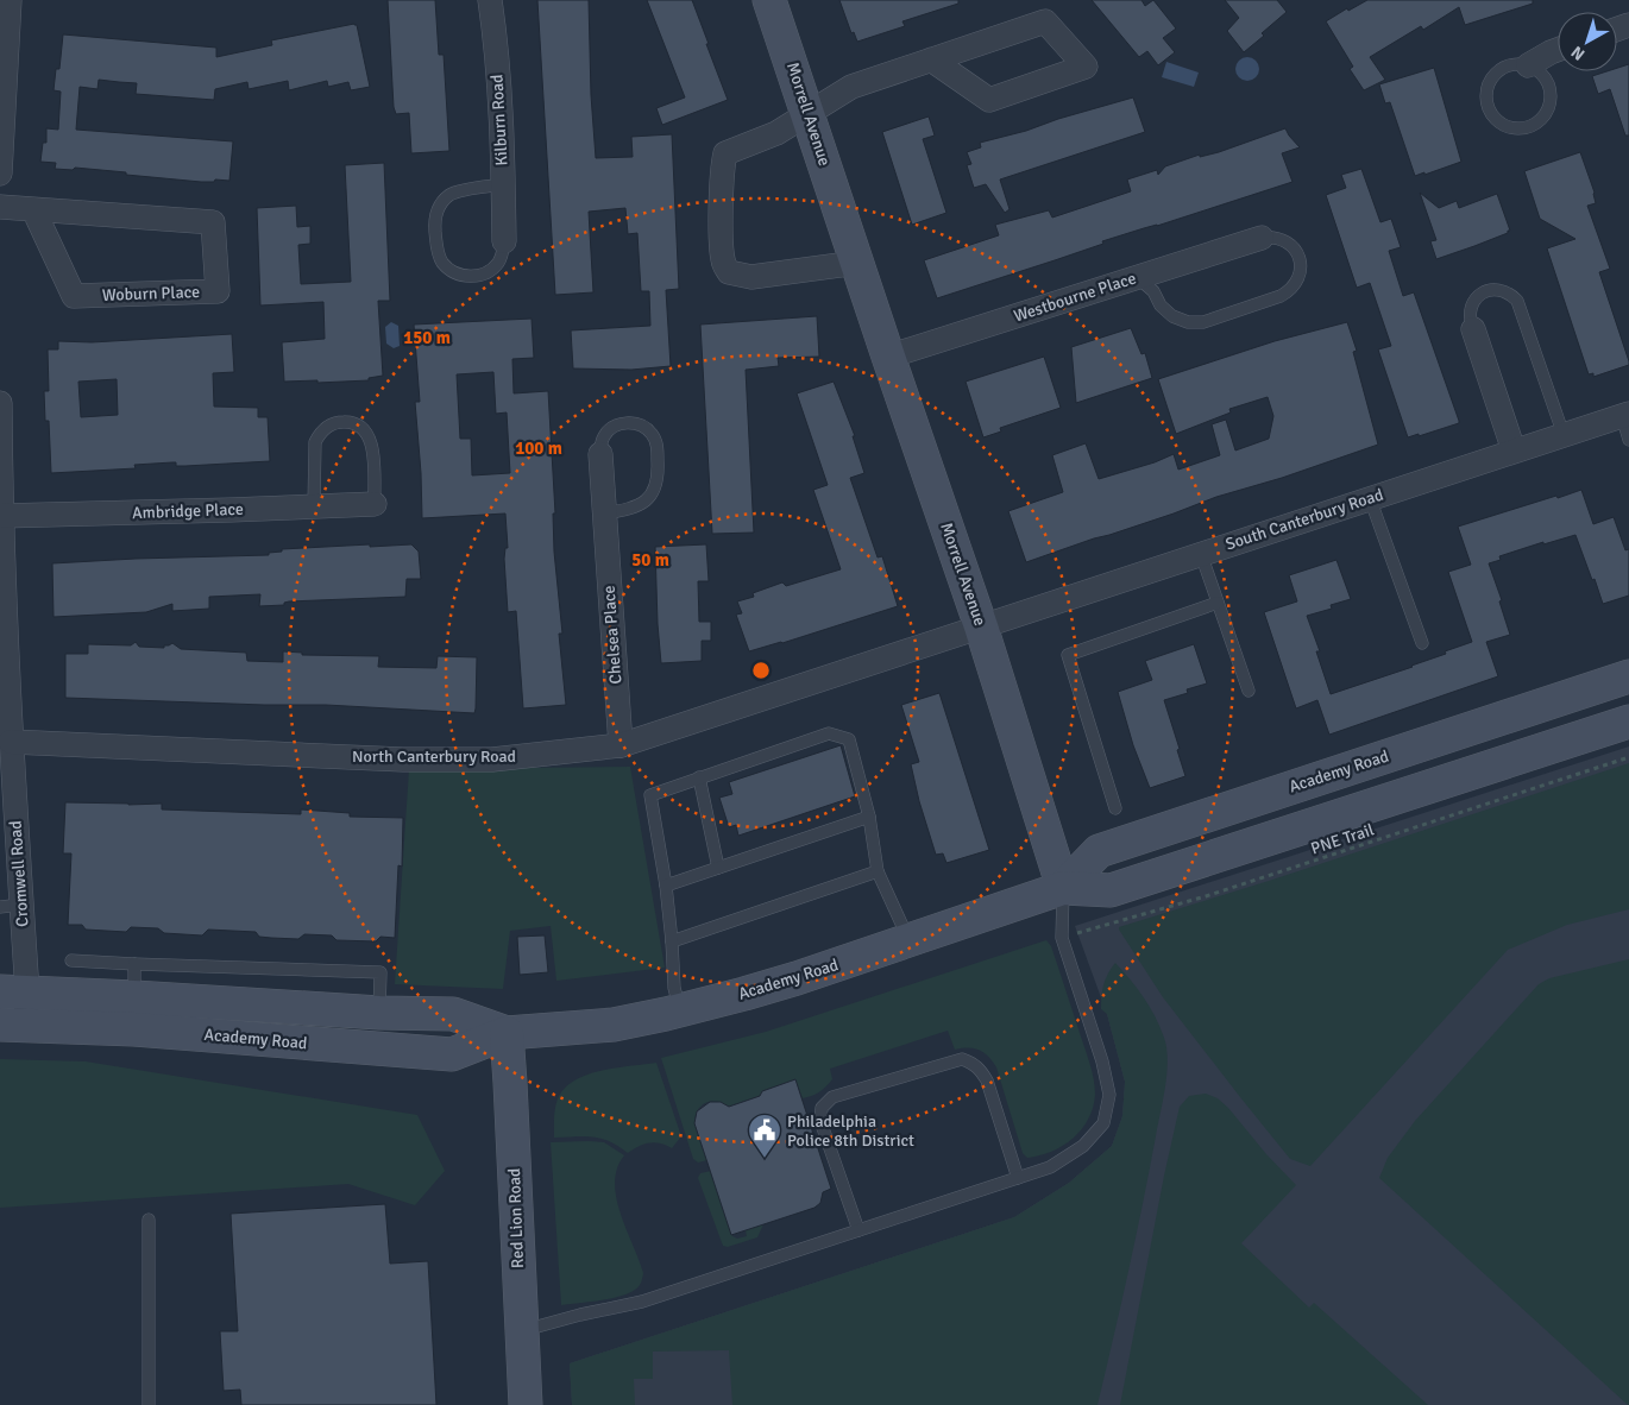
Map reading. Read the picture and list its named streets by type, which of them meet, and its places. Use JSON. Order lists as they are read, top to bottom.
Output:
{
  "streets": {
    "main road": ["Morrell Avenue", "Academy Road", "Red Lion Road"],
    "street": [
      "Kilburn Road",
      "Woburn Place",
      "Westbourne Place",
      "Ambridge Place",
      "South Canterbury Road",
      "Chelsea Place",
      "North Canterbury Road",
      "Cromwell Road"
    ],
    "path": ["PNE Trail"]
  },
  "crossings": [
    ["Morrell Avenue", "Westbourne Place"],
    ["Morrell Avenue", "South Canterbury Road"],
    ["Morrell Avenue", "North Canterbury Road"],
    ["Morrell Avenue", "Academy Road"],
    ["Ambridge Place", "Cromwell Road"],
    ["South Canterbury Road", "North Canterbury Road"],
    ["Chelsea Place", "North Canterbury Road"],
    ["North Canterbury Road", "Cromwell Road"],
    ["Academy Road", "Cromwell Road"],
    ["Academy Road", "Red Lion Road"]
  ],
  "places": {
    "public building": ["Philadelphia Police 8th District"]
  },
  "north": "bottom left",
  "rings": ["150 m", "100 m", "50 m"]
}
